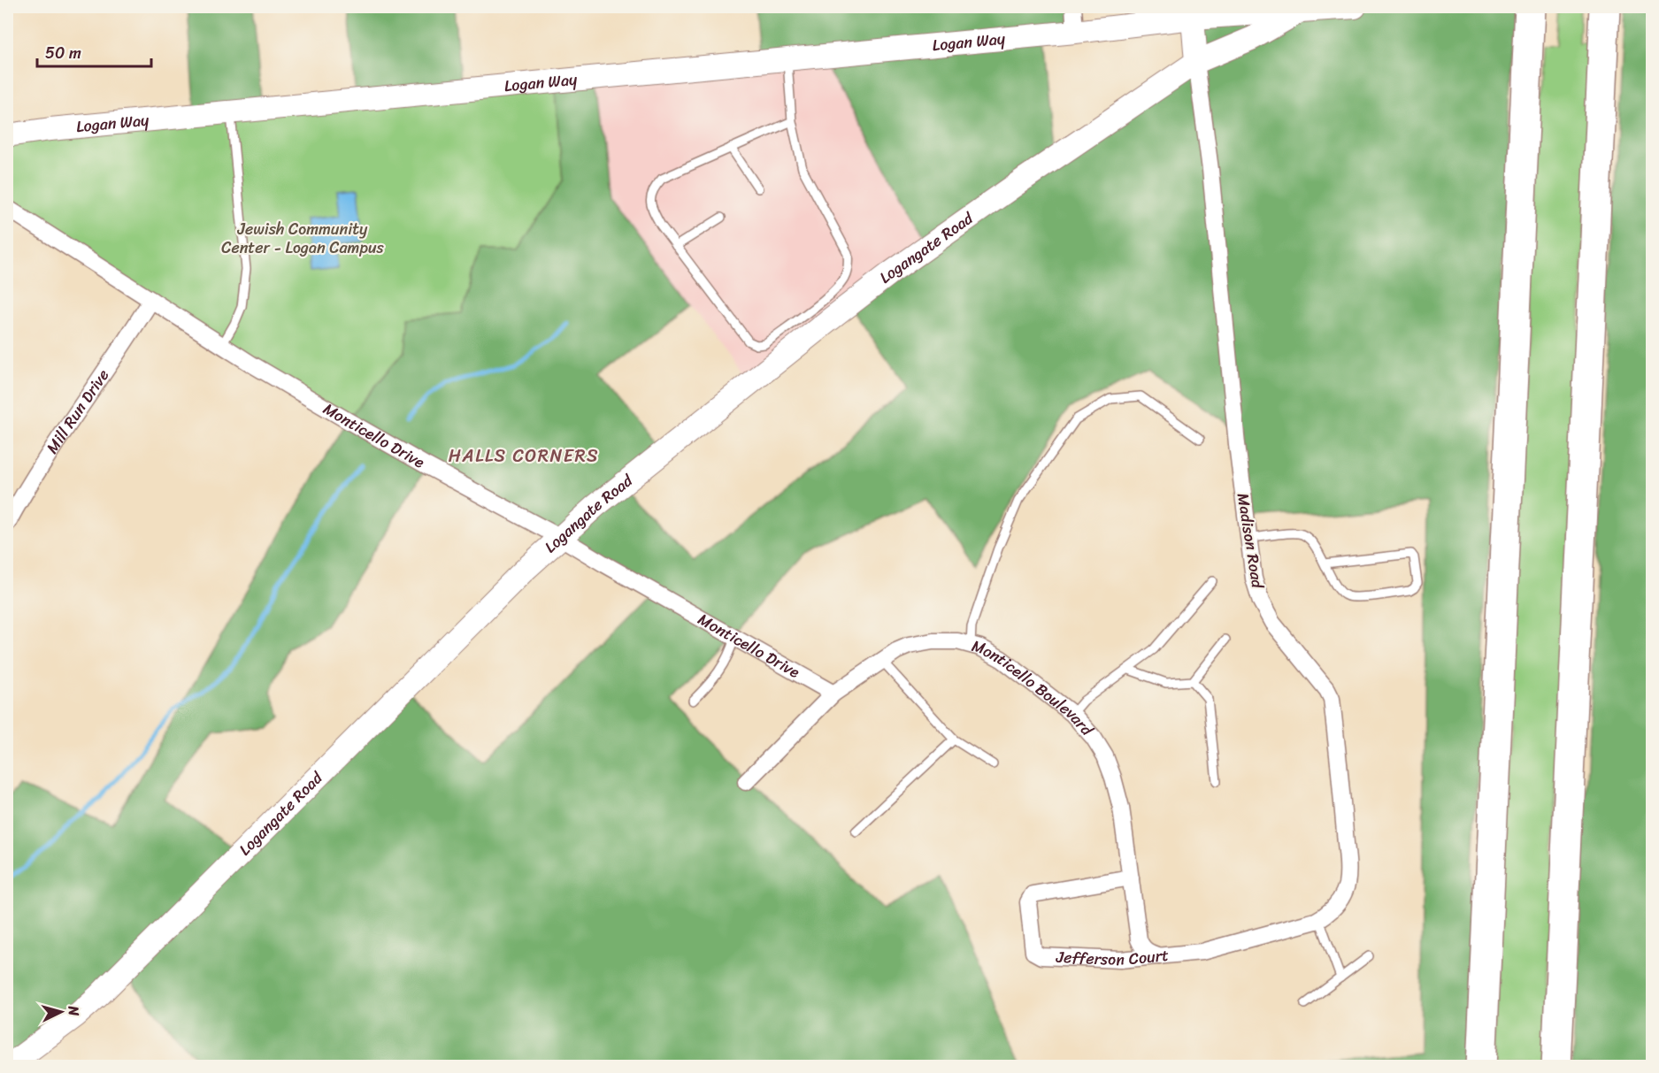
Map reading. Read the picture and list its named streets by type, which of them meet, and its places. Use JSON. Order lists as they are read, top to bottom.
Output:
{
  "streets": {
    "street": [
      "Logan Way",
      "Logangate Road",
      "Mill Run Drive",
      "Monticello Drive",
      "Madison Road",
      "Monticello Boulevard",
      "Jefferson Court"
    ]
  },
  "crossings": [
    ["Logan Way", "Logangate Road"],
    ["Logangate Road", "Monticello Drive"],
    ["Logangate Road", "Madison Road"],
    ["Mill Run Drive", "Monticello Drive"],
    ["Monticello Drive", "Monticello Boulevard"],
    ["Madison Road", "Jefferson Court"],
    ["Monticello Boulevard", "Jefferson Court"]
  ],
  "districts": ["HALLS CORNERS"],
  "parks": ["Jewish Community Center - Logan Campus"],
  "scale_bar": "50 m",
  "north": "right"
}
